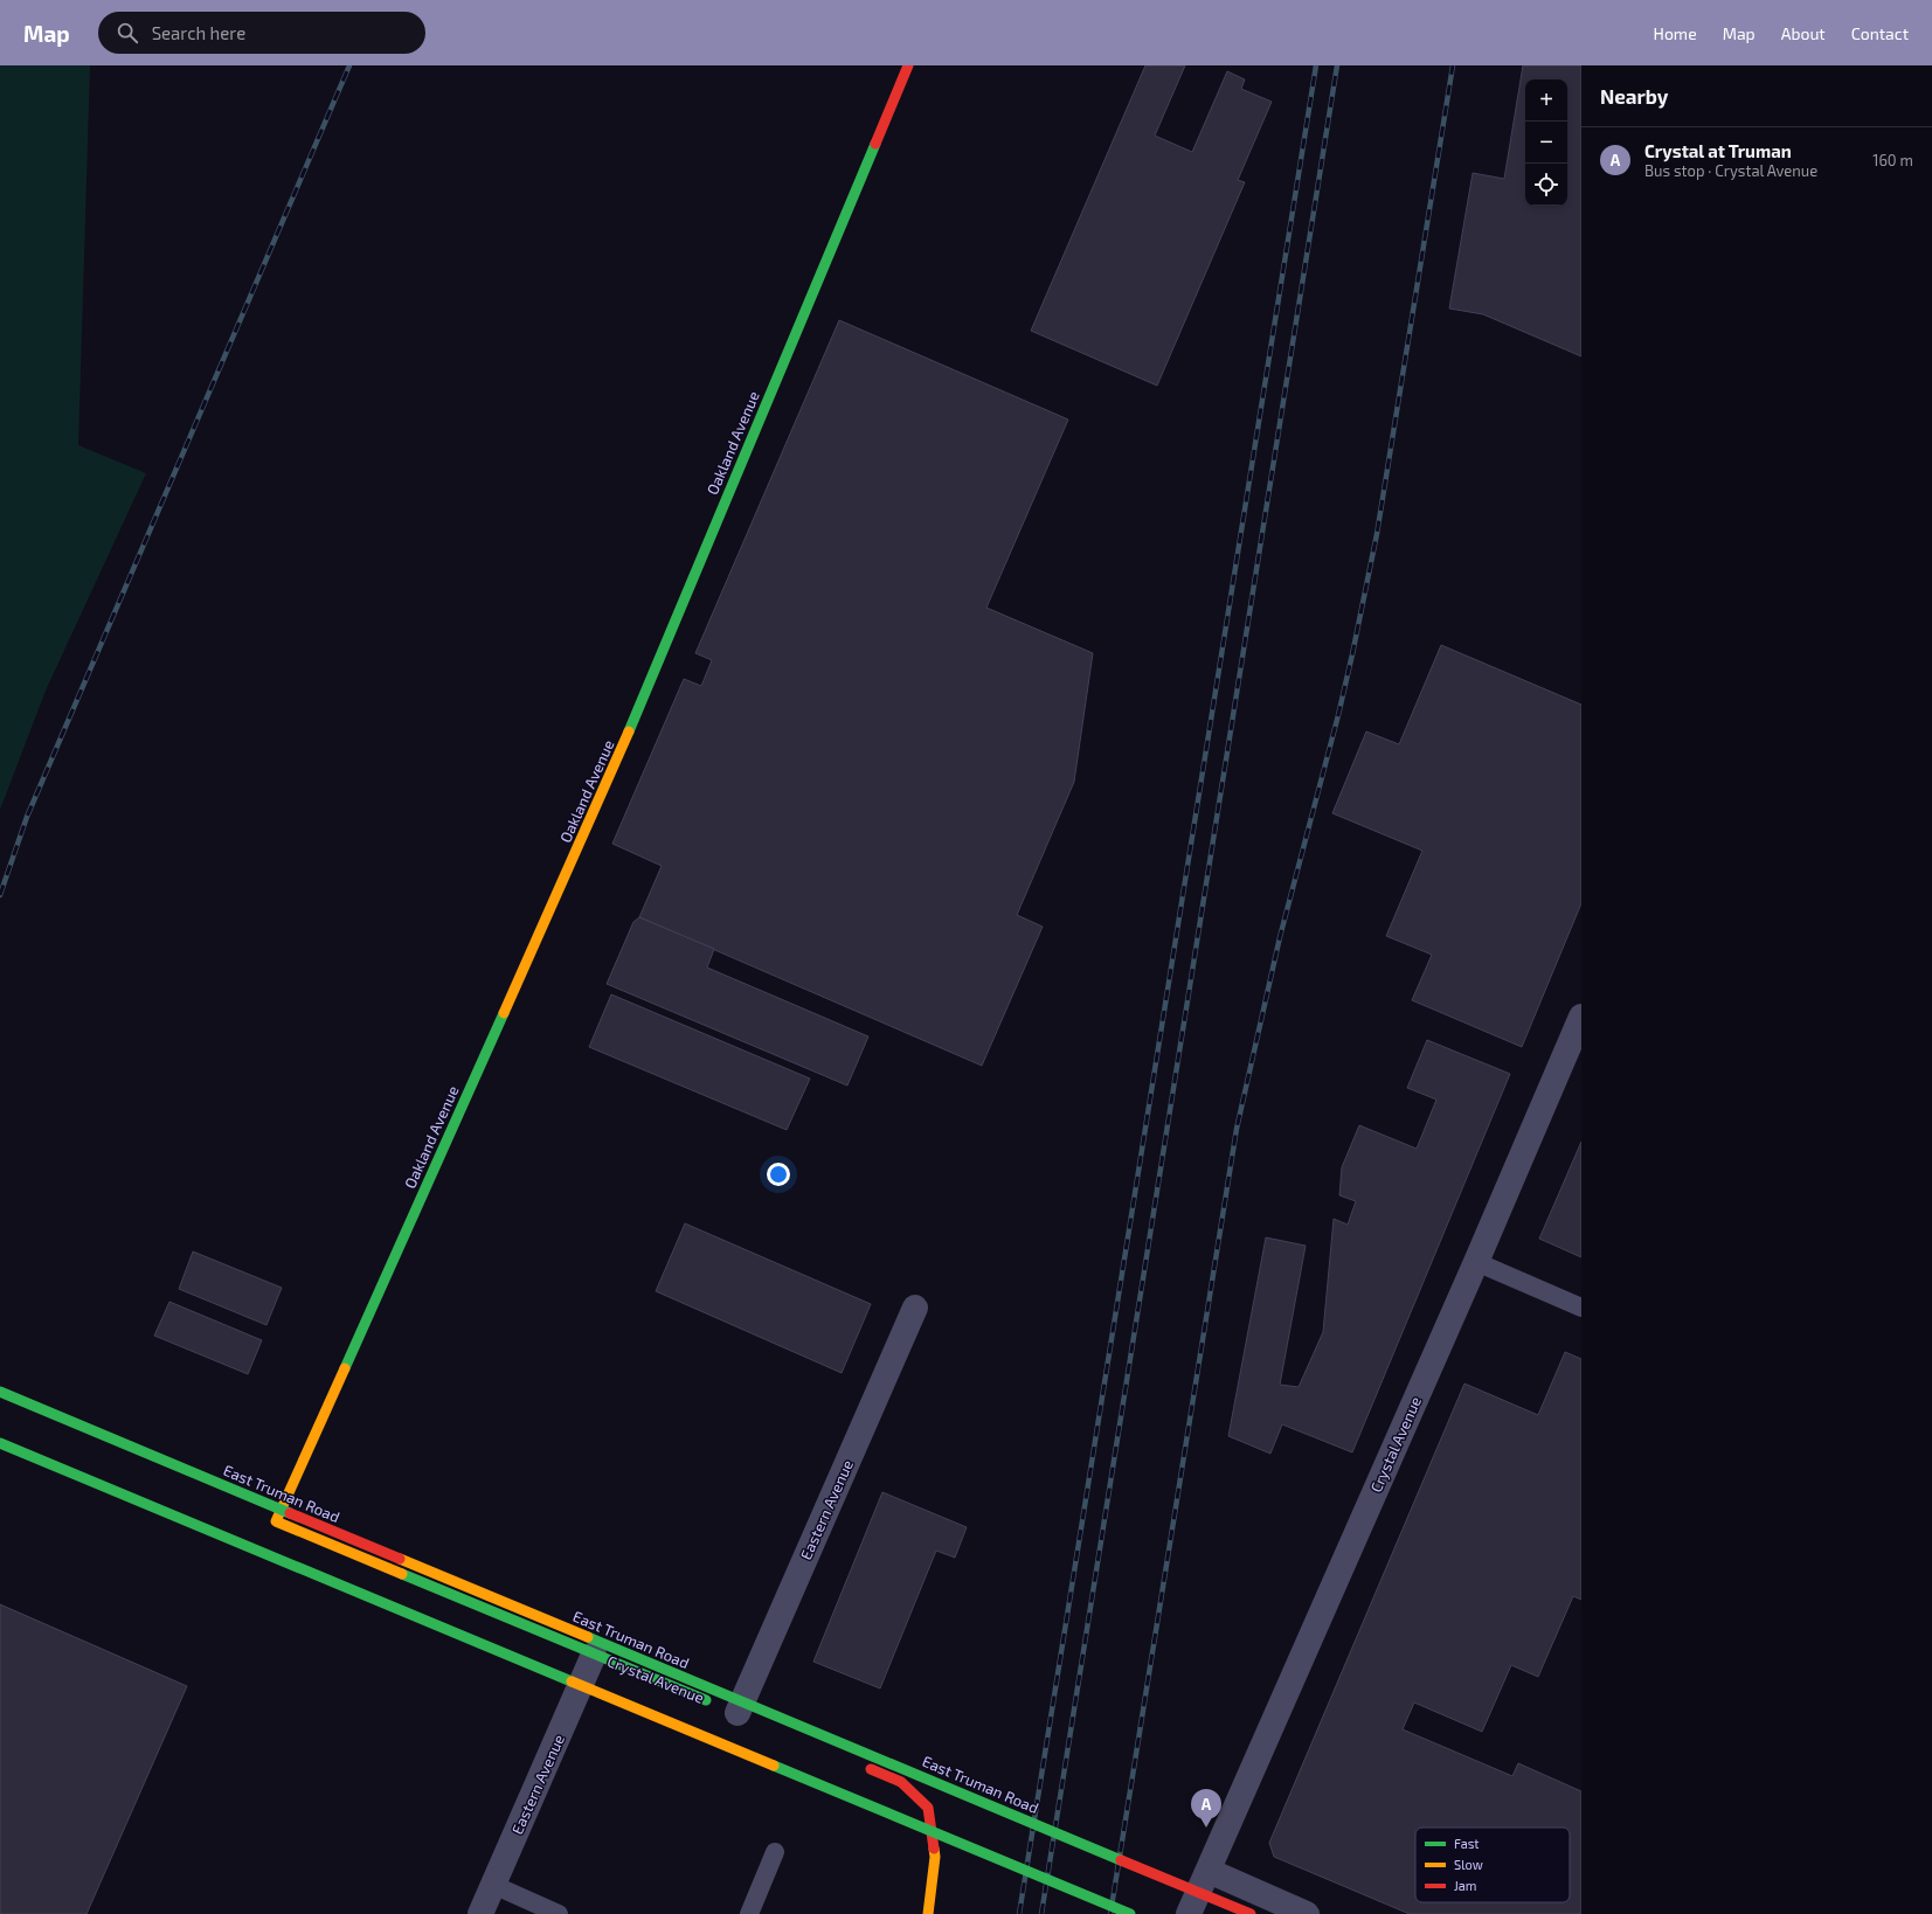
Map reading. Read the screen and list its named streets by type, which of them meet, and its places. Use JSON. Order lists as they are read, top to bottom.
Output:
{
  "streets": {
    "main road": ["Oakland Avenue", "Crystal Avenue", "East Truman Road"],
    "street": ["Eastern Avenue"]
  },
  "crossings": [
    ["Oakland Avenue", "Crystal Avenue"],
    ["Crystal Avenue", "Eastern Avenue"]
  ],
  "legend": ["Fast", "Slow", "Jam"],
  "page": {
    "header": "Map",
    "search": "Search here",
    "nav": [
      "Home",
      "Map",
      "About",
      "Contact"
    ],
    "heading": "Nearby",
    "map_buttons": ["+", "−"],
    "list": [
      {
        "mark": "A",
        "name": "Crystal at Truman",
        "note": "Bus stop · Crystal Avenue",
        "value": "160 m"
      }
    ],
    "pins": "A"
  }
}
